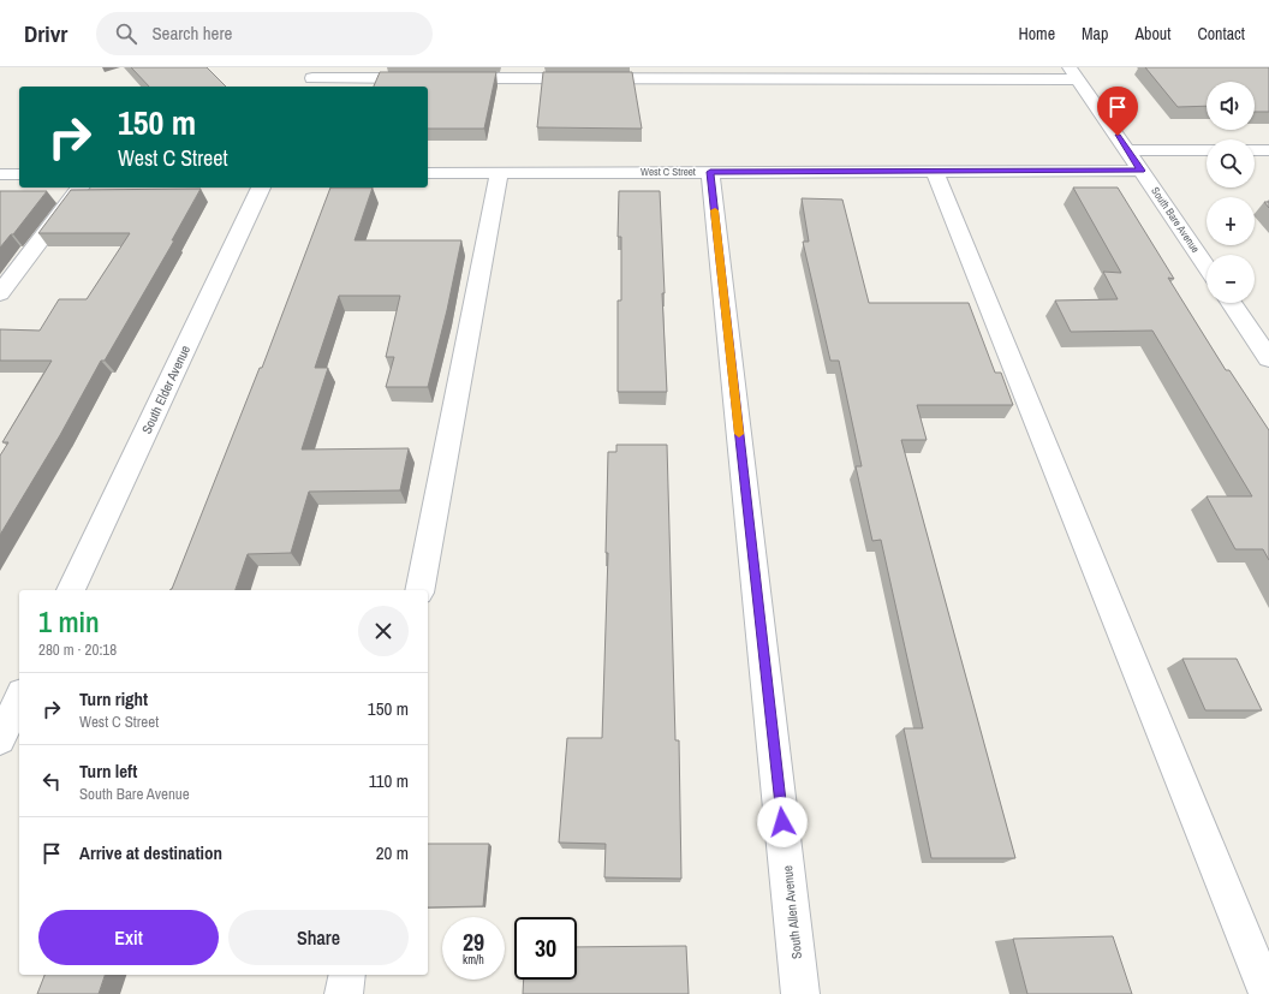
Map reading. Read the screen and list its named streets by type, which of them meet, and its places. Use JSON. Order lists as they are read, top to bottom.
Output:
{
  "streets": {
    "street": [
      "West C Street",
      "South Bare Avenue",
      "South Elder Avenue",
      "South Allen Avenue"
    ]
  },
  "crossings": [
    ["West C Street", "South Bare Avenue"],
    ["West C Street", "South Allen Avenue"]
  ],
  "page": {
    "header": "Drivr",
    "search": "Search here",
    "nav": [
      "Home",
      "Map",
      "About",
      "Contact"
    ],
    "map_buttons": ["+", "−"],
    "turn": ["150 m", "West C Street"],
    "heading": ["1 min", "280 m · 20:18"],
    "list": [
      {
        "name": "Turn right",
        "note": "West C Street",
        "value": "150 m"
      },
      {
        "name": "Turn left",
        "note": "South Bare Avenue",
        "value": "110 m"
      },
      {
        "name": "Arrive at destination",
        "value": "20 m"
      }
    ],
    "buttons": ["Exit", "Share"],
    "speed": "29 km/h",
    "limit": "30"
  }
}
